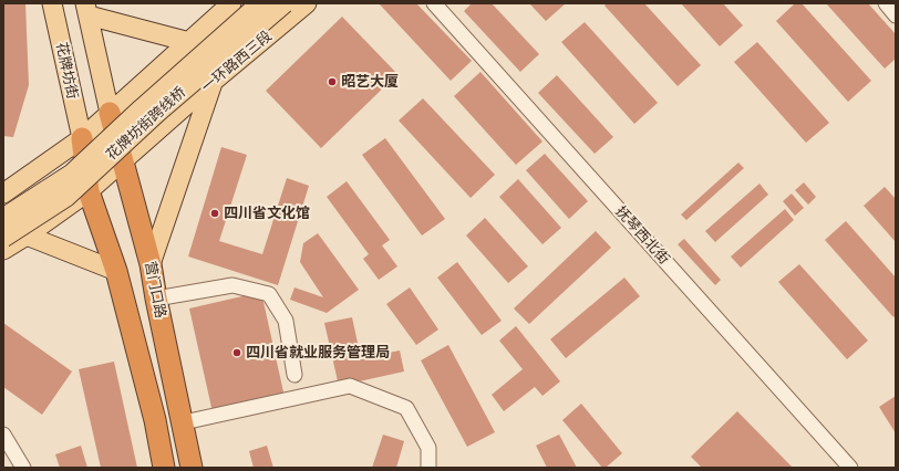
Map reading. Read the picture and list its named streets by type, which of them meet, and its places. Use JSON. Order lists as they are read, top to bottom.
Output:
{
  "streets": {
    "highway": ["营门口路"],
    "main road": ["一环路西三段", "花牌坊街", "花牌坊街跨线桥"],
    "street": ["抚琴西北街"]
  },
  "crossings": [
    ["一环路西三段", "营门口路"]
  ],
  "places": ["昭艺大厦", "四川省文化馆", "四川省就业服务管理局"]
}
